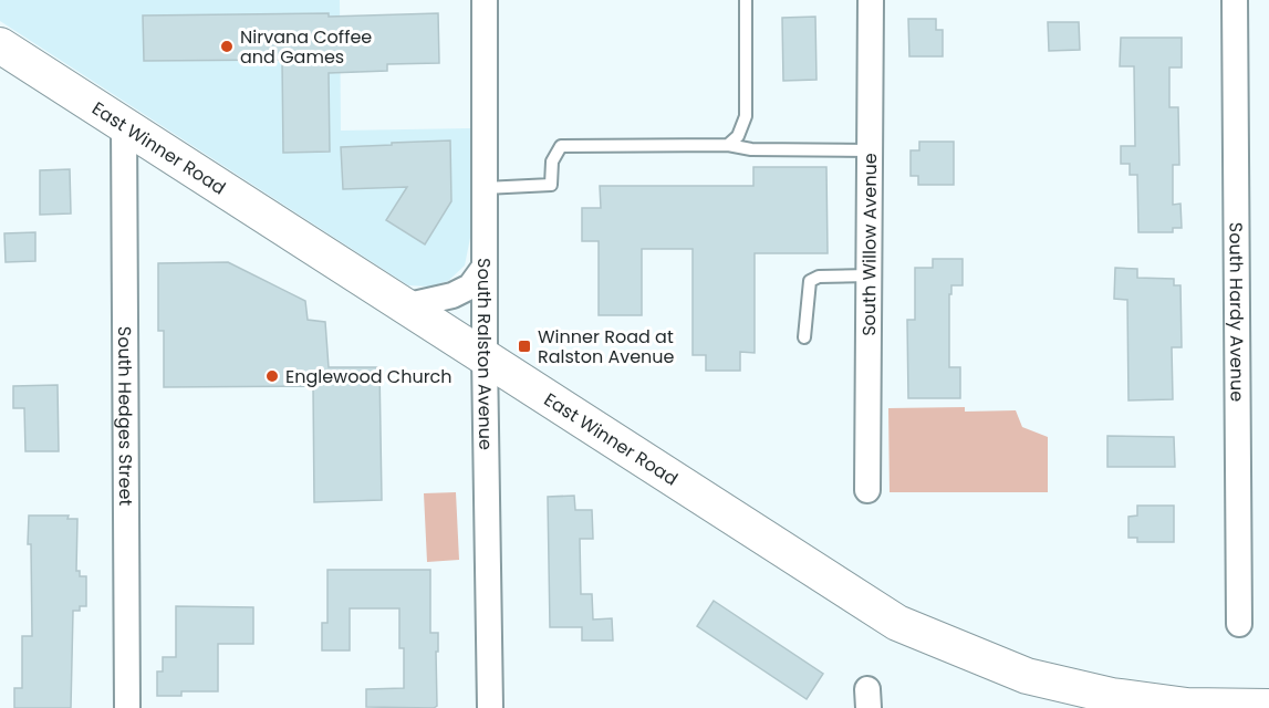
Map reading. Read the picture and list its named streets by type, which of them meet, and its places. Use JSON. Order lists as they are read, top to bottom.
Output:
{
  "streets": {
    "street": [
      "East Winner Road",
      "South Willow Avenue",
      "South Hardy Avenue",
      "South Ralston Avenue",
      "South Hedges Street"
    ]
  },
  "crossings": [
    ["East Winner Road", "South Ralston Avenue"],
    ["East Winner Road", "South Hedges Street"]
  ],
  "places": {
    "other": ["Nirvana Coffee and Games", "Englewood Church"],
    "transit": ["Winner Road at Ralston Avenue"]
  }
}
